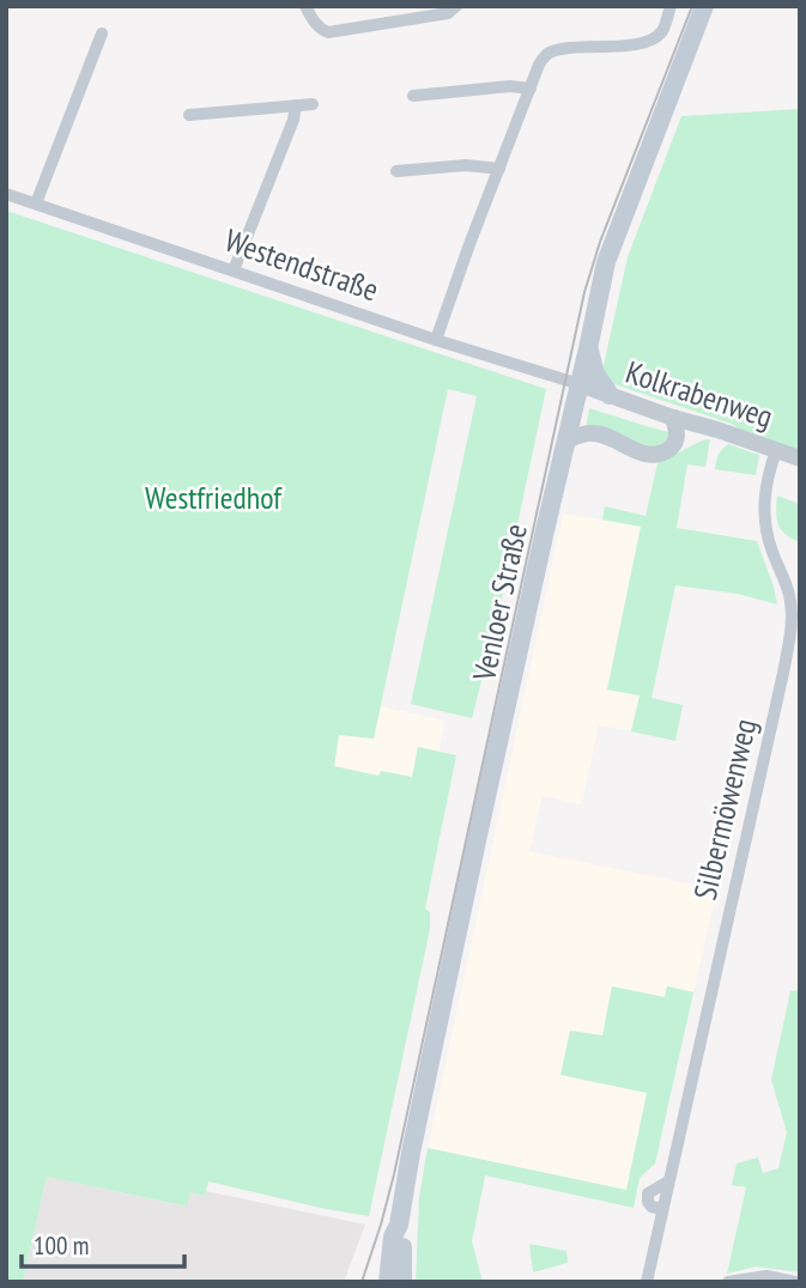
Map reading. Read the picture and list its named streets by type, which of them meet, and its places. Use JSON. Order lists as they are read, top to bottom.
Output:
{
  "streets": {
    "main road": ["Venloer Straße"],
    "street": ["Westendstraße", "Kolkrabenweg", "Silbermöwenweg"]
  },
  "crossings": [
    ["Westendstraße", "Kolkrabenweg"],
    ["Westendstraße", "Venloer Straße"],
    ["Kolkrabenweg", "Venloer Straße"],
    ["Kolkrabenweg", "Silbermöwenweg"]
  ],
  "parks": ["Westfriedhof"],
  "scale_bar": "100 m"
}
